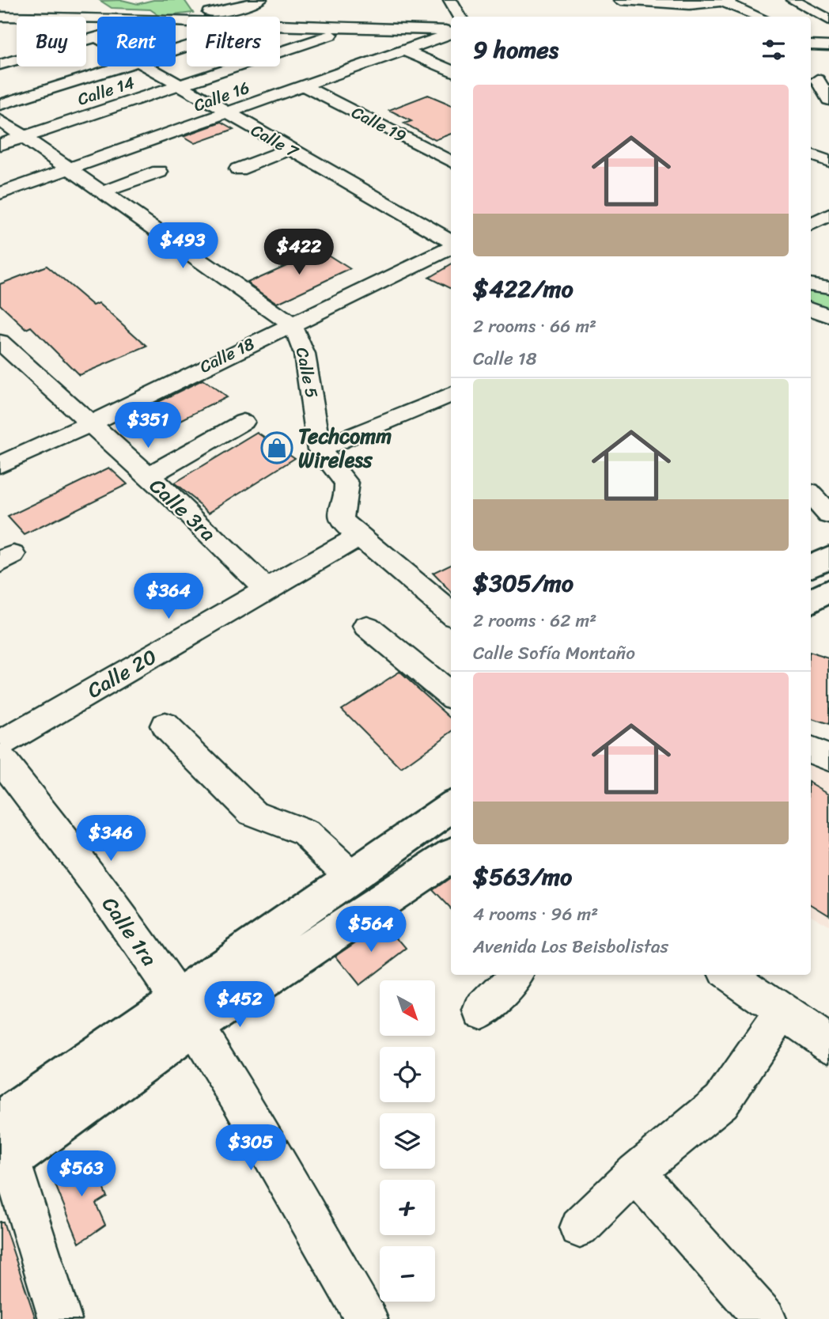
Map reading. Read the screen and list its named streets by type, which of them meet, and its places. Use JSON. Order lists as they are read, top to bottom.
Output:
{
  "streets": {
    "street": [
      "Calle 14",
      "Calle 16",
      "Calle 19",
      "Calle 7",
      "Calle 18",
      "Calle 5",
      "Calle 3ra",
      "Calle 20",
      "Calle 1ra"
    ]
  },
  "crossings": [
    ["Calle 14", "Calle 7"],
    ["Calle 14", "Calle 5"],
    ["Calle 16", "Calle 19"],
    ["Calle 16", "Calle 7"],
    ["Calle 16", "Calle 5"],
    ["Calle 18", "Calle 5"],
    ["Calle 18", "Calle 3ra"],
    ["Calle 5", "Calle 20"],
    ["Calle 3ra", "Calle 20"]
  ],
  "places": {
    "shop": ["Techcomm Wireless"]
  },
  "north": "bottom right",
  "page": {
    "chip": ["Buy", "Rent", "Filters"],
    "heading": "9 homes",
    "list": [
      {
        "name": "$422/mo",
        "note": "2 rooms · 66 m² · Calle 18"
      },
      {
        "name": "$305/mo",
        "note": "2 rooms · 62 m² · Calle Sofía Montaño"
      },
      {
        "name": "$563/mo",
        "note": "4 rooms · 96 m² · Avenida Los Beisbolistas"
      }
    ],
    "price": [
      "$493",
      "$422",
      "$351",
      "$364",
      "$346",
      "$564",
      "$452",
      "$305",
      "$563"
    ],
    "map_buttons": ["+", "−"]
  }
}
